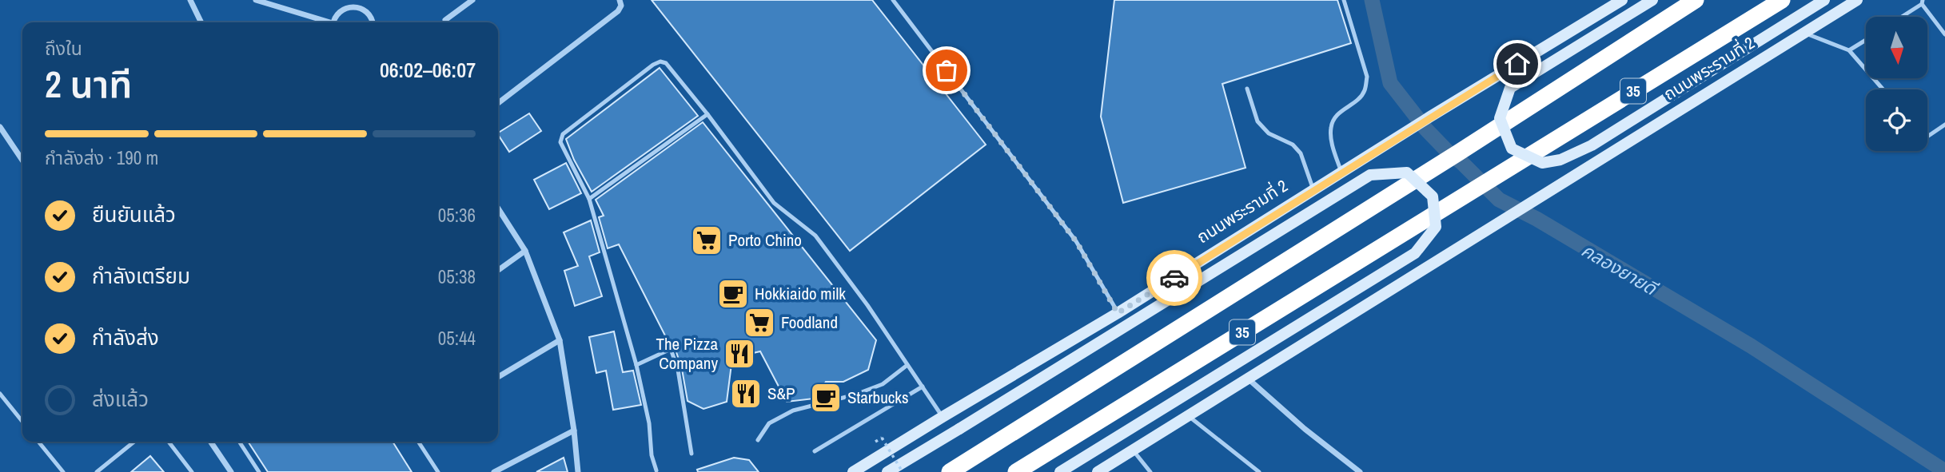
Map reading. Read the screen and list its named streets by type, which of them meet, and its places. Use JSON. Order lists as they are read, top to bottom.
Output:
{
  "streets": {
    "highway": ["ถนนพระรามที่ 2", "35"]
  },
  "water": ["คลองยายดี"],
  "places": {
    "supermarket": ["Porto Chino", "Foodland"],
    "cafe": ["Hokkiaido milk", "Starbucks"],
    "restaurant": ["The Pizza Company", "S&P"]
  },
  "north": "bottom",
  "page": {
    "heading": ["2 นาที", "ถึงใน", "06:02–06:07"],
    "bar": "กำลังส่ง · 190 m",
    "list": [
      ["ยืนยันแล้ว", "05:36"],
      ["กำลังเตรียม", "05:38"],
      ["กำลังส่ง", "05:44"],
      "ส่งแล้ว"
    ]
  }
}
